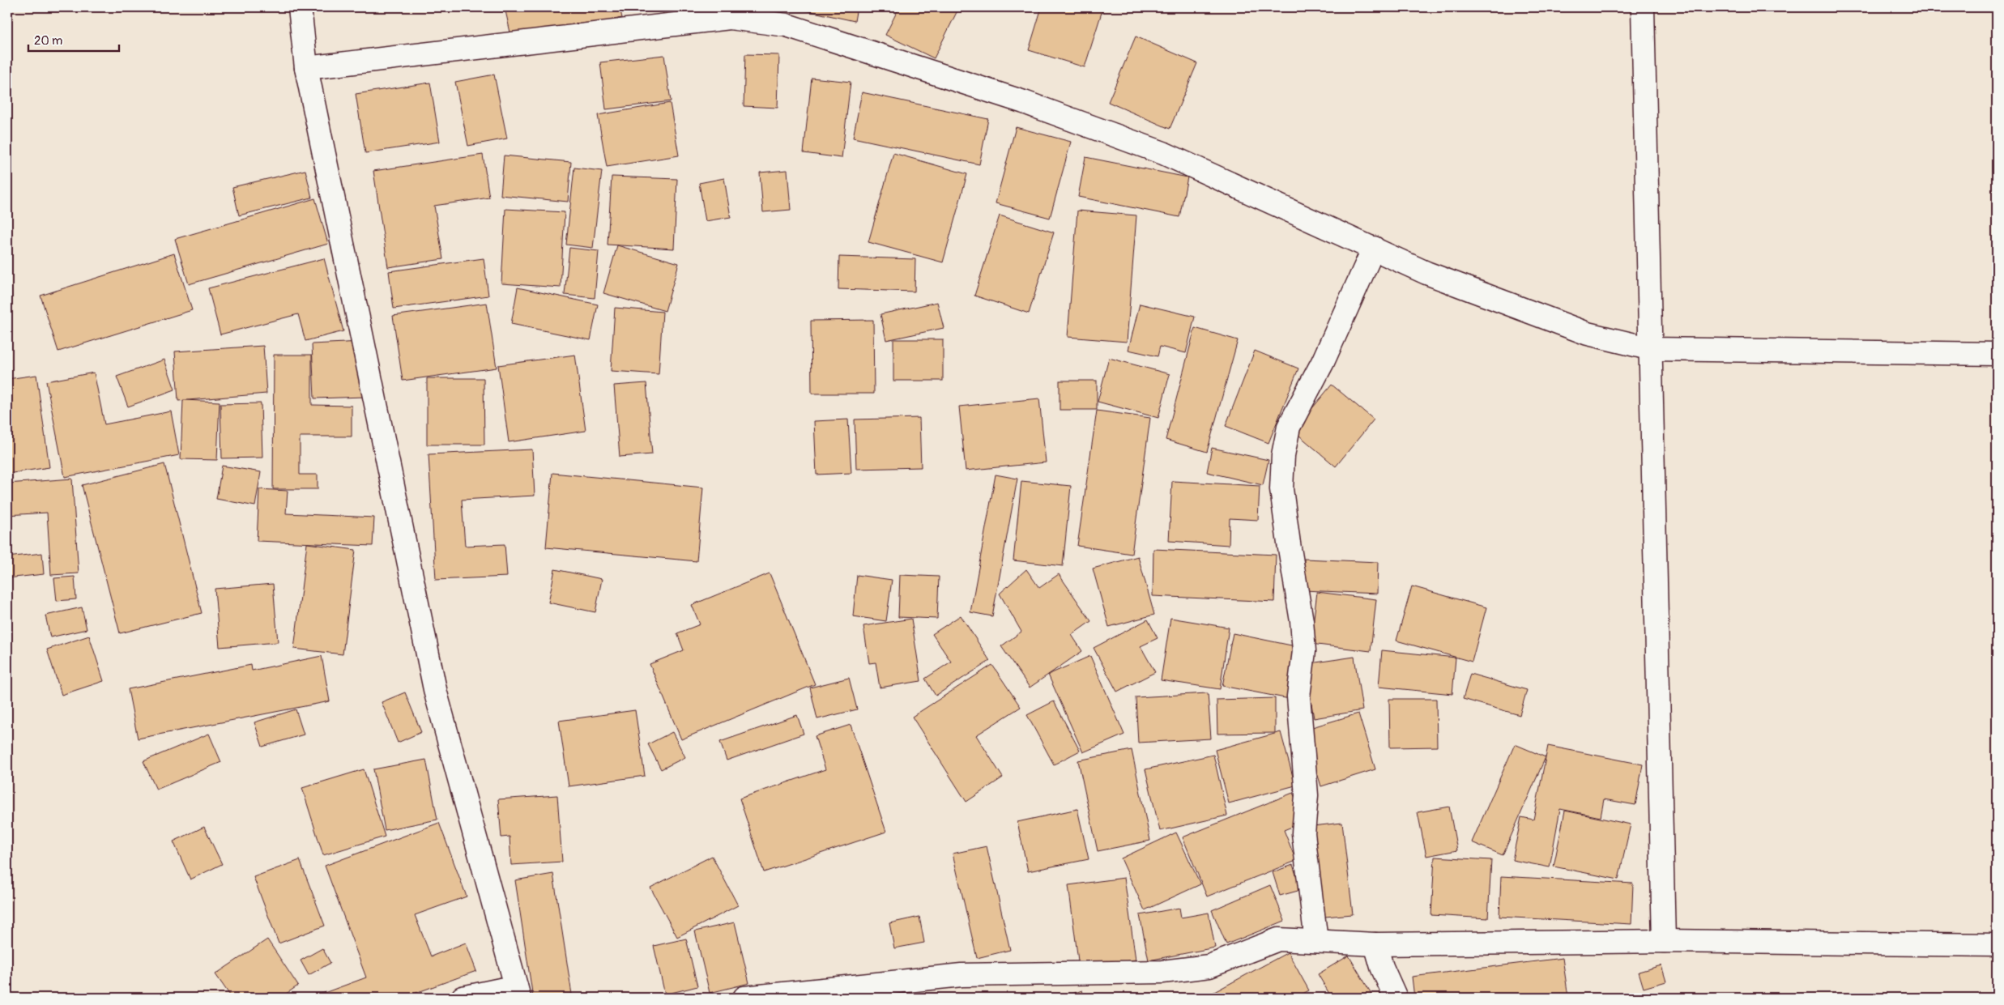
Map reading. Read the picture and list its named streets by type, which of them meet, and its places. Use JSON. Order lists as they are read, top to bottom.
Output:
{
  "scale_bar": "20 m"
}
